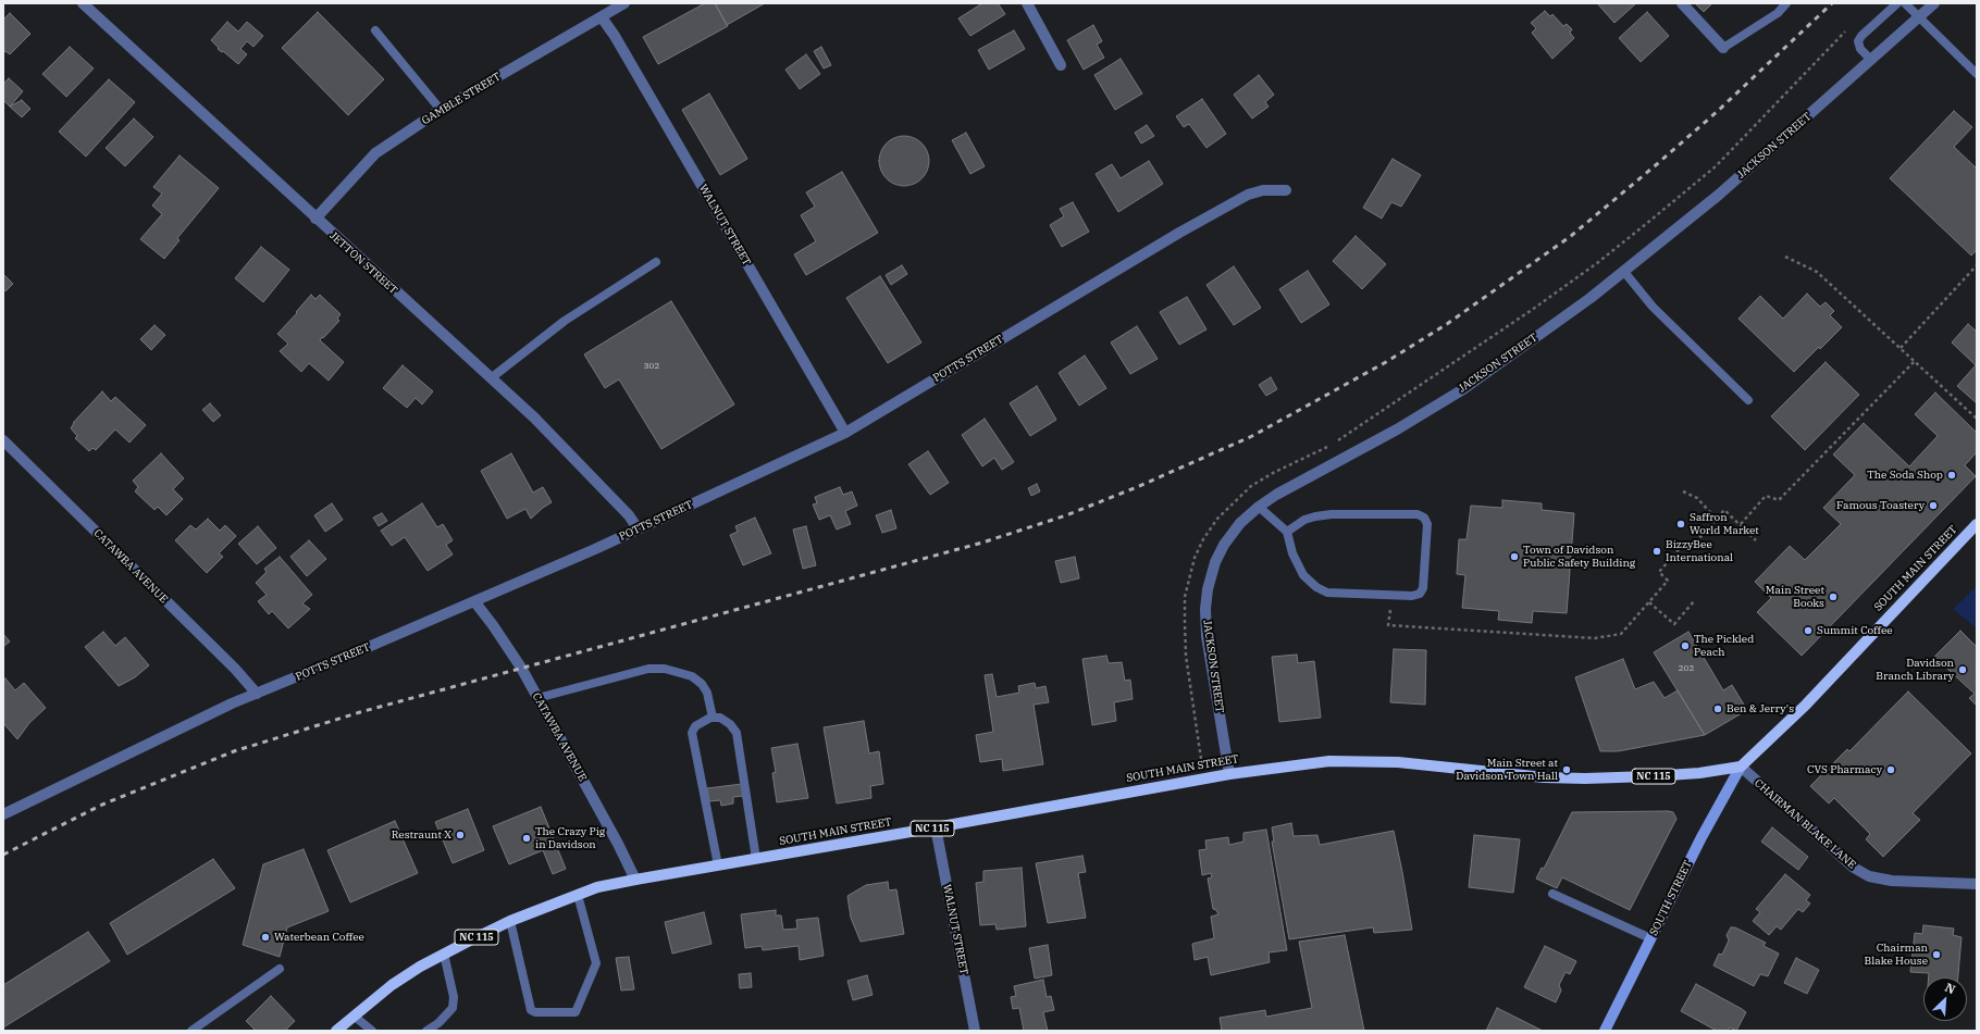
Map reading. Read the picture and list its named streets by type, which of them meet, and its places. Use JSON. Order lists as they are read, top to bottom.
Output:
{
  "streets": {
    "main road": ["SOUTH MAIN STREET", "NC 115"],
    "street": [
      "GAMBLE STREET",
      "JACKSON STREET",
      "WALNUT STREET",
      "JETTON STREET",
      "POTTS STREET",
      "CATAWBA AVENUE",
      "CHAIRMAN BLAKE LANE",
      "SOUTH STREET"
    ]
  },
  "crossings": [
    ["GAMBLE STREET", "WALNUT STREET"],
    ["GAMBLE STREET", "JETTON STREET"],
    ["JACKSON STREET", "SOUTH MAIN STREET"],
    ["WALNUT STREET", "POTTS STREET"],
    ["WALNUT STREET", "SOUTH MAIN STREET"],
    ["JETTON STREET", "POTTS STREET"],
    ["POTTS STREET", "CATAWBA AVENUE"],
    ["CATAWBA AVENUE", "SOUTH MAIN STREET"],
    ["SOUTH MAIN STREET", "CHAIRMAN BLAKE LANE"],
    ["SOUTH MAIN STREET", "SOUTH STREET"],
    ["CHAIRMAN BLAKE LANE", "SOUTH STREET"]
  ],
  "places": [
    "The Soda Shop",
    "Famous Toastery",
    "Saffron World Market",
    "BizzyBee International",
    "Town of Davidson Public Safety Building",
    "Main Street Books",
    "Summit Coffee",
    "The Pickled Peach",
    "Davidson Branch Library",
    "Ben & Jerry's",
    "Main Street at Davidson Town Hall",
    "CVS Pharmacy",
    "Restraunt X",
    "The Crazy Pig in Davidson",
    "Waterbean Coffee",
    "Chairman Blake House"
  ],
  "house_numbers": ["302", "202"],
  "north": "top right"
}
